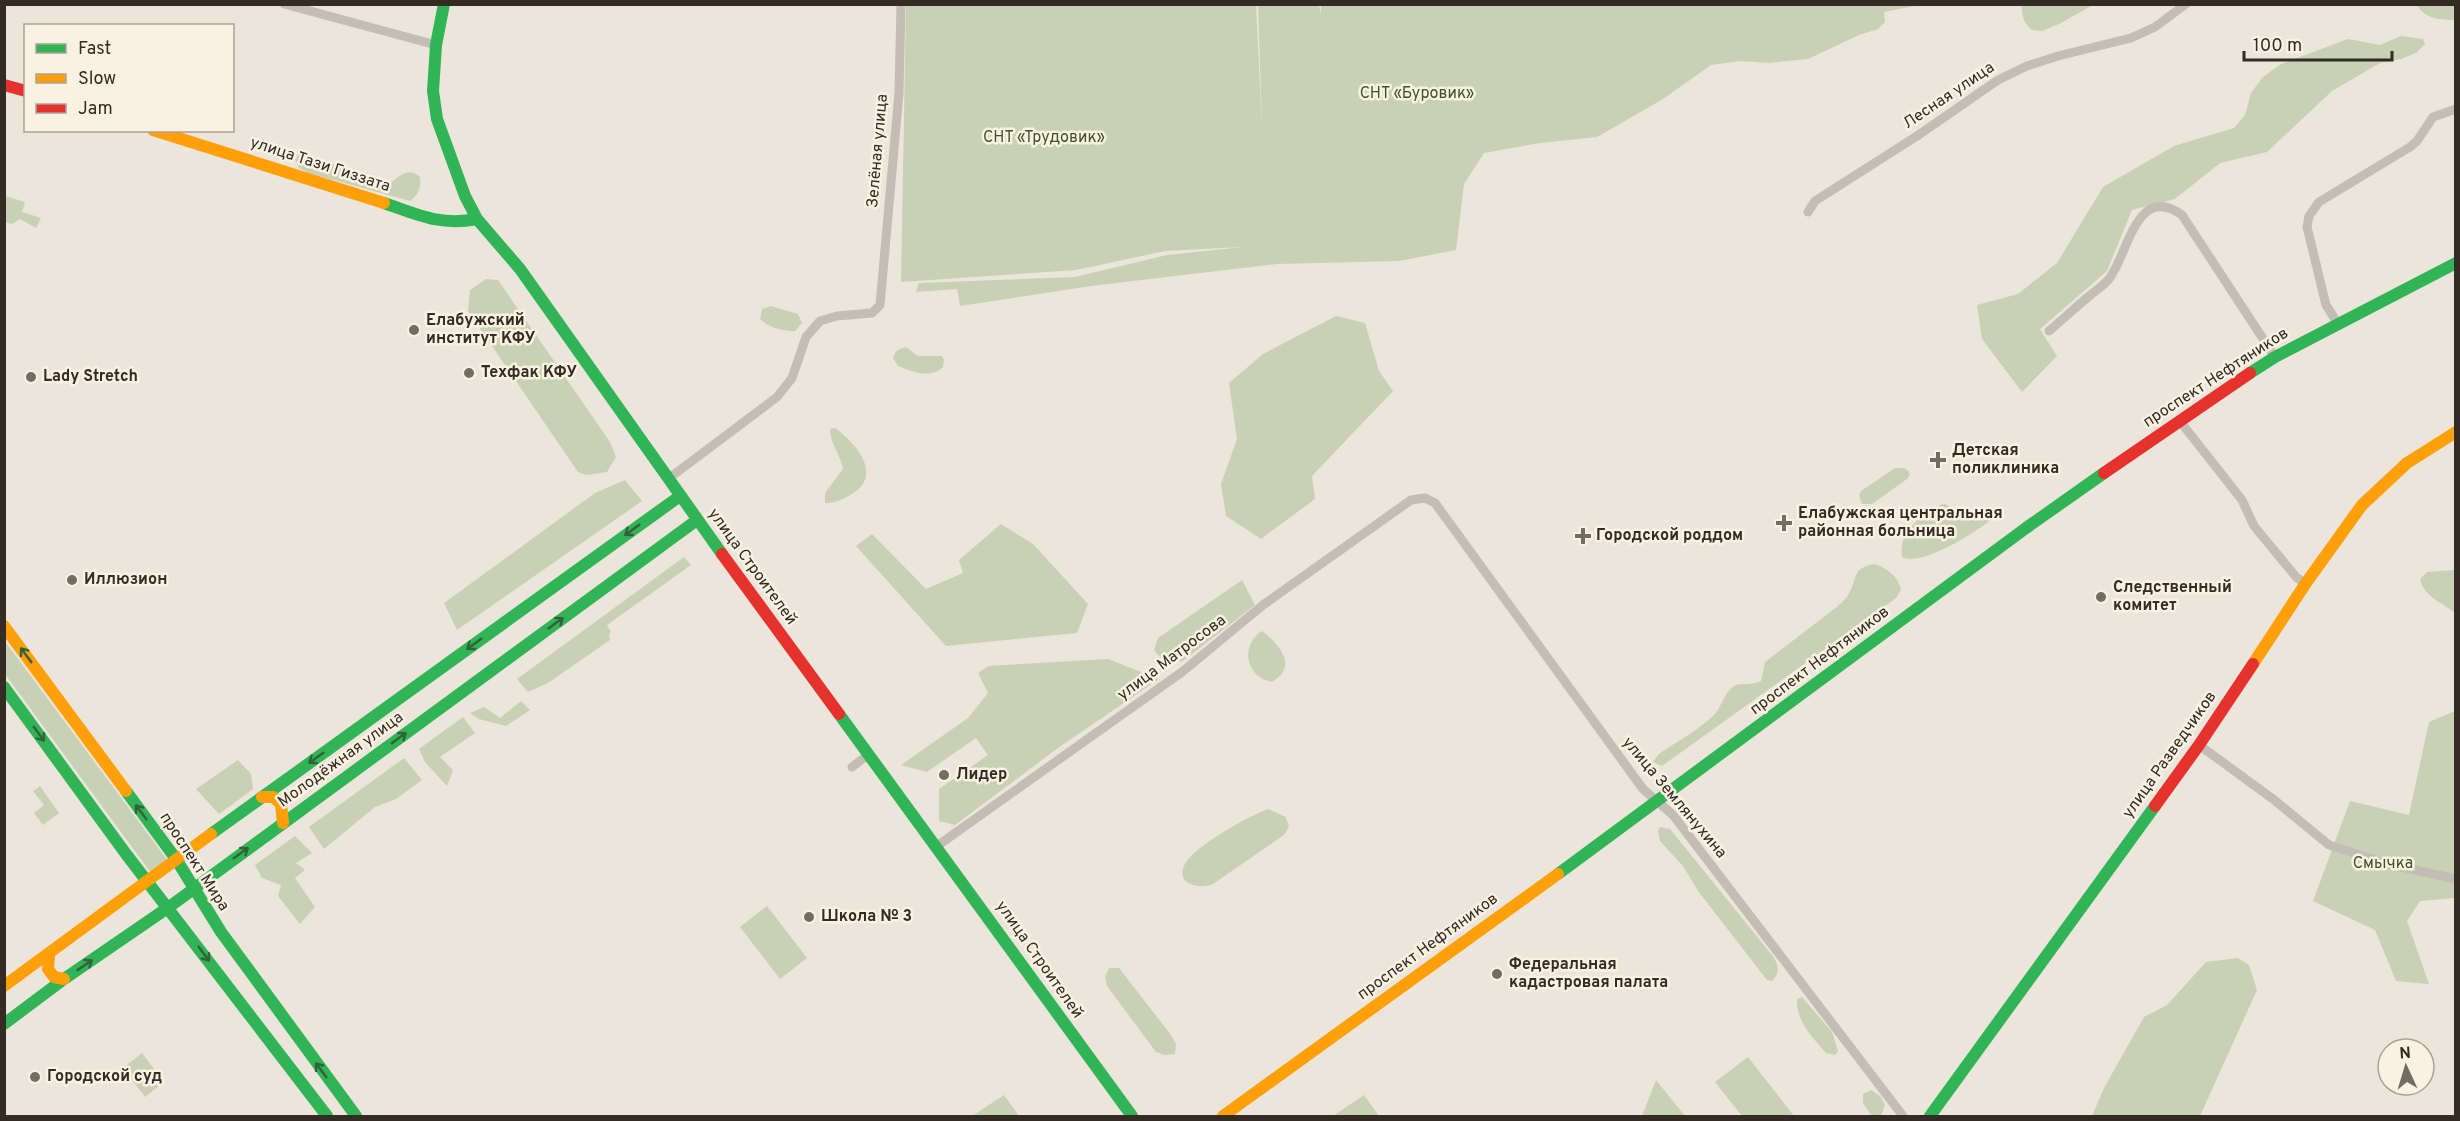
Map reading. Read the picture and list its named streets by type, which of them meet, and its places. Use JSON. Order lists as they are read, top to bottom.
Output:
{
  "streets": {
    "street": [
      "Лесная улица",
      "Зелёная улица",
      "улица Тази Гиззата",
      "проспект Нефтяников",
      "улица Строителей",
      "улица Матросова",
      "улица Разведчиков",
      "Молодёжная улица",
      "улица Землянухина",
      "проспект Мира"
    ]
  },
  "crossings": [
    ["Зелёная улица", "улица Строителей"],
    ["улица Тази Гиззата", "улица Строителей"],
    ["проспект Нефтяников", "улица Землянухина"],
    ["улица Строителей", "улица Матросова"],
    ["улица Строителей", "Молодёжная улица"],
    ["улица Матросова", "улица Землянухина"],
    ["Молодёжная улица", "проспект Мира"]
  ],
  "parks": ["СНТ «Буровик»", "СНТ «Трудовик»", "Смычка"],
  "places": {
    "other": [
      "Елабужский институт КФУ",
      "Техфак КФУ",
      "Lady Stretch",
      "Иллюзион",
      "Следственный комитет",
      "Лидер",
      "Школа № 3",
      "Федеральная кадастровая палата",
      "Городской суд"
    ],
    "health": ["Детская поликлиника", "Елабужская центральная районная больница", "Городской роддом"]
  },
  "legend": ["Fast", "Slow", "Jam"],
  "scale_bar": "100 m",
  "north": "top"
}
